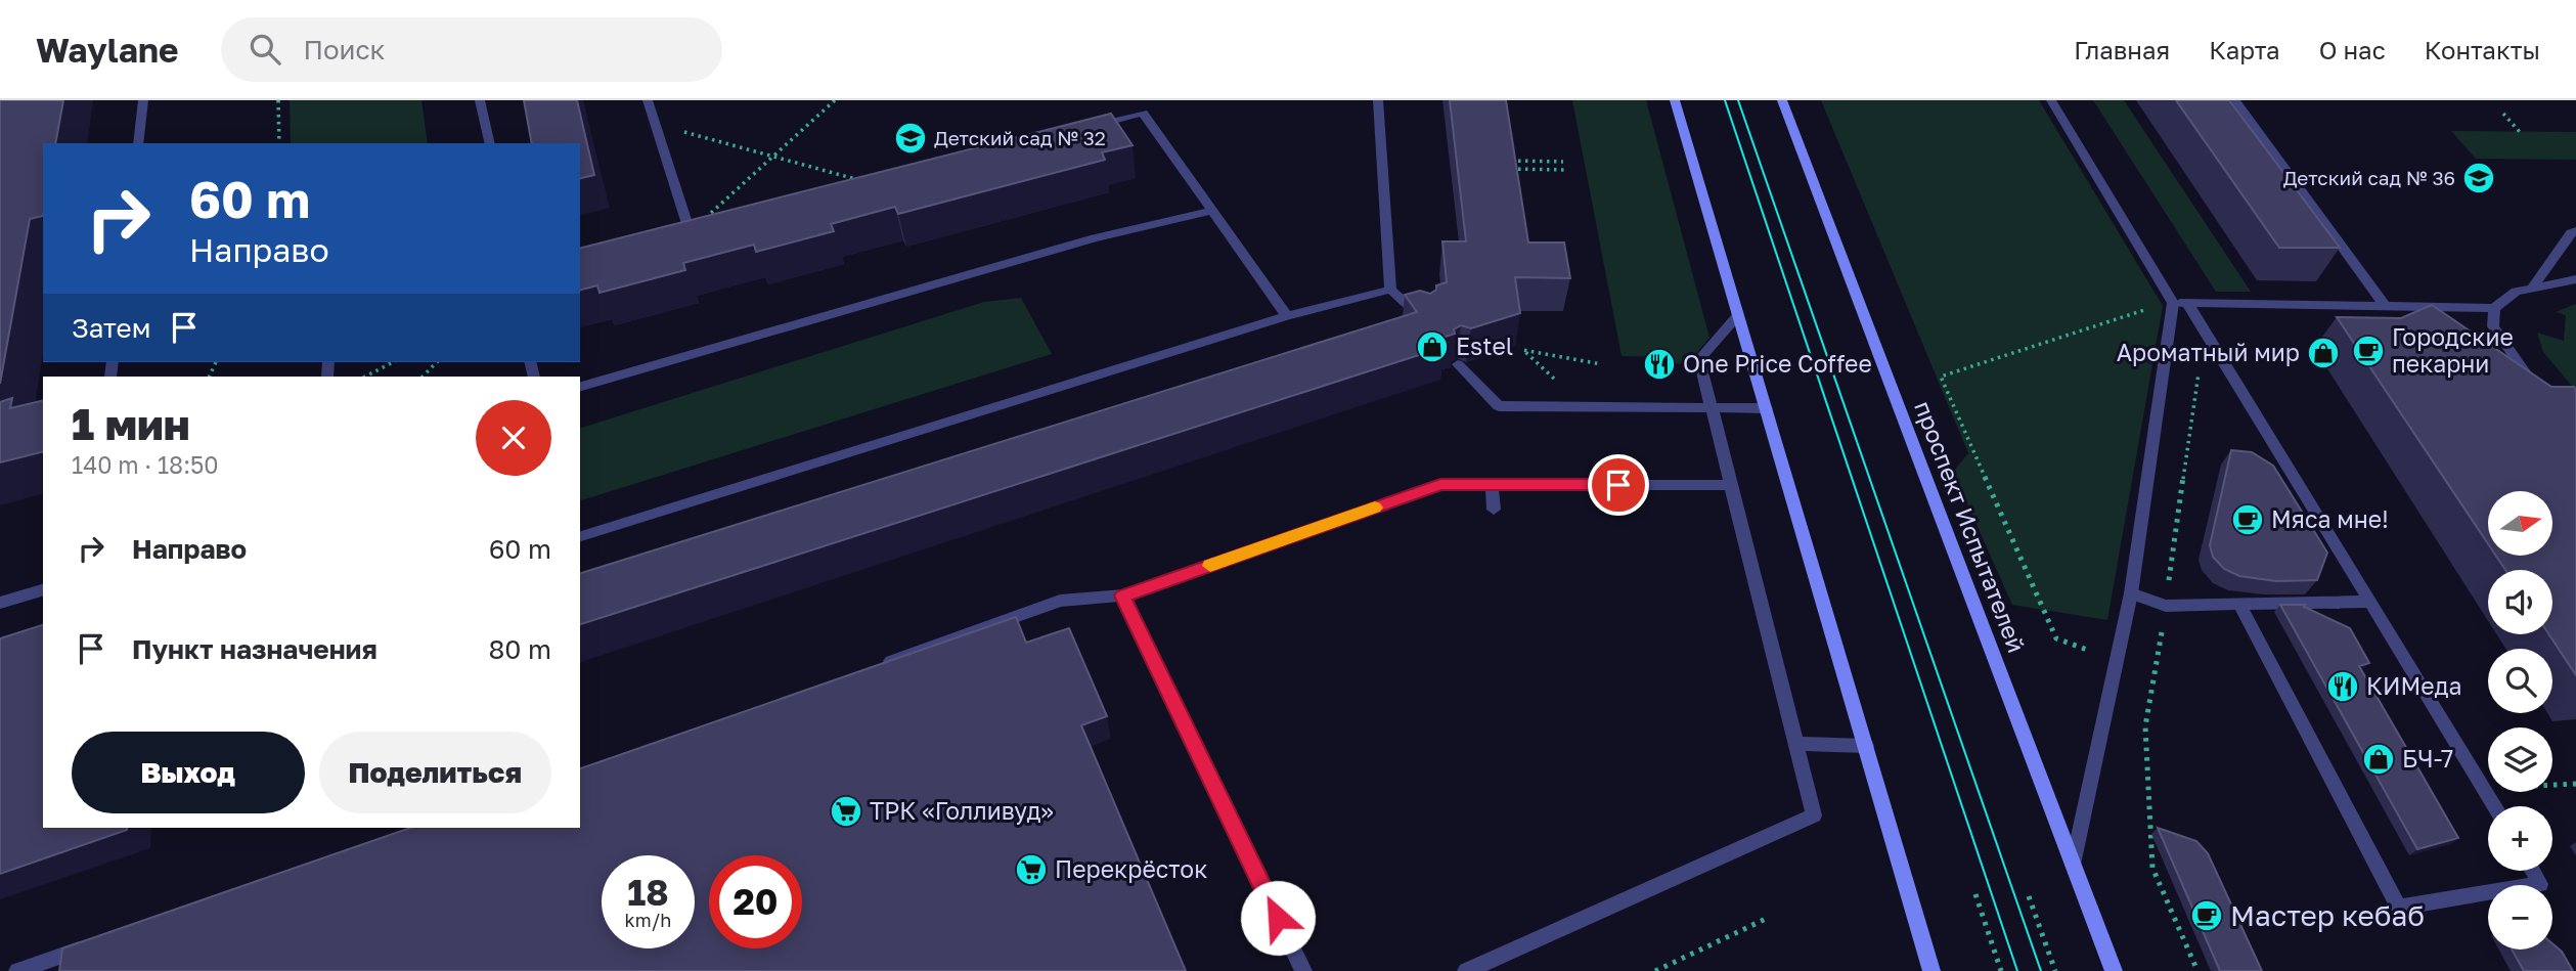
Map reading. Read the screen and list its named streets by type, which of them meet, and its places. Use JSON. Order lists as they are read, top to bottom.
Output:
{
  "streets": {
    "main road": ["проспект Испытателей"]
  },
  "places": {
    "school or university": ["Детский сад № 32", "Детский сад № 36"],
    "shop": ["Estel", "Ароматный мир", "БЧ-7"],
    "cafe": ["Городские пекарни", "Мяса мне!", "Мастер кебаб"],
    "restaurant": ["One Price Coffee", "КИМеда"],
    "supermarket": ["ТРК «Голливуд»", "Перекрёсток"]
  },
  "north": "right",
  "page": {
    "header": "Waylane",
    "search": "Поиск",
    "nav": [
      "Главная",
      "Карта",
      "О нас",
      "Контакты"
    ],
    "turn": ["60 m", "Направо"],
    "then": "Затем",
    "heading": ["1 мин", "140 m · 18:50"],
    "map_buttons": ["+", "−"],
    "list": [
      {
        "name": "Направо",
        "value": "60 m"
      },
      {
        "name": "Пункт назначения",
        "value": "80 m"
      }
    ],
    "buttons": ["Выход", "Поделиться"],
    "speed": "18 km/h",
    "limit": "20"
  }
}
